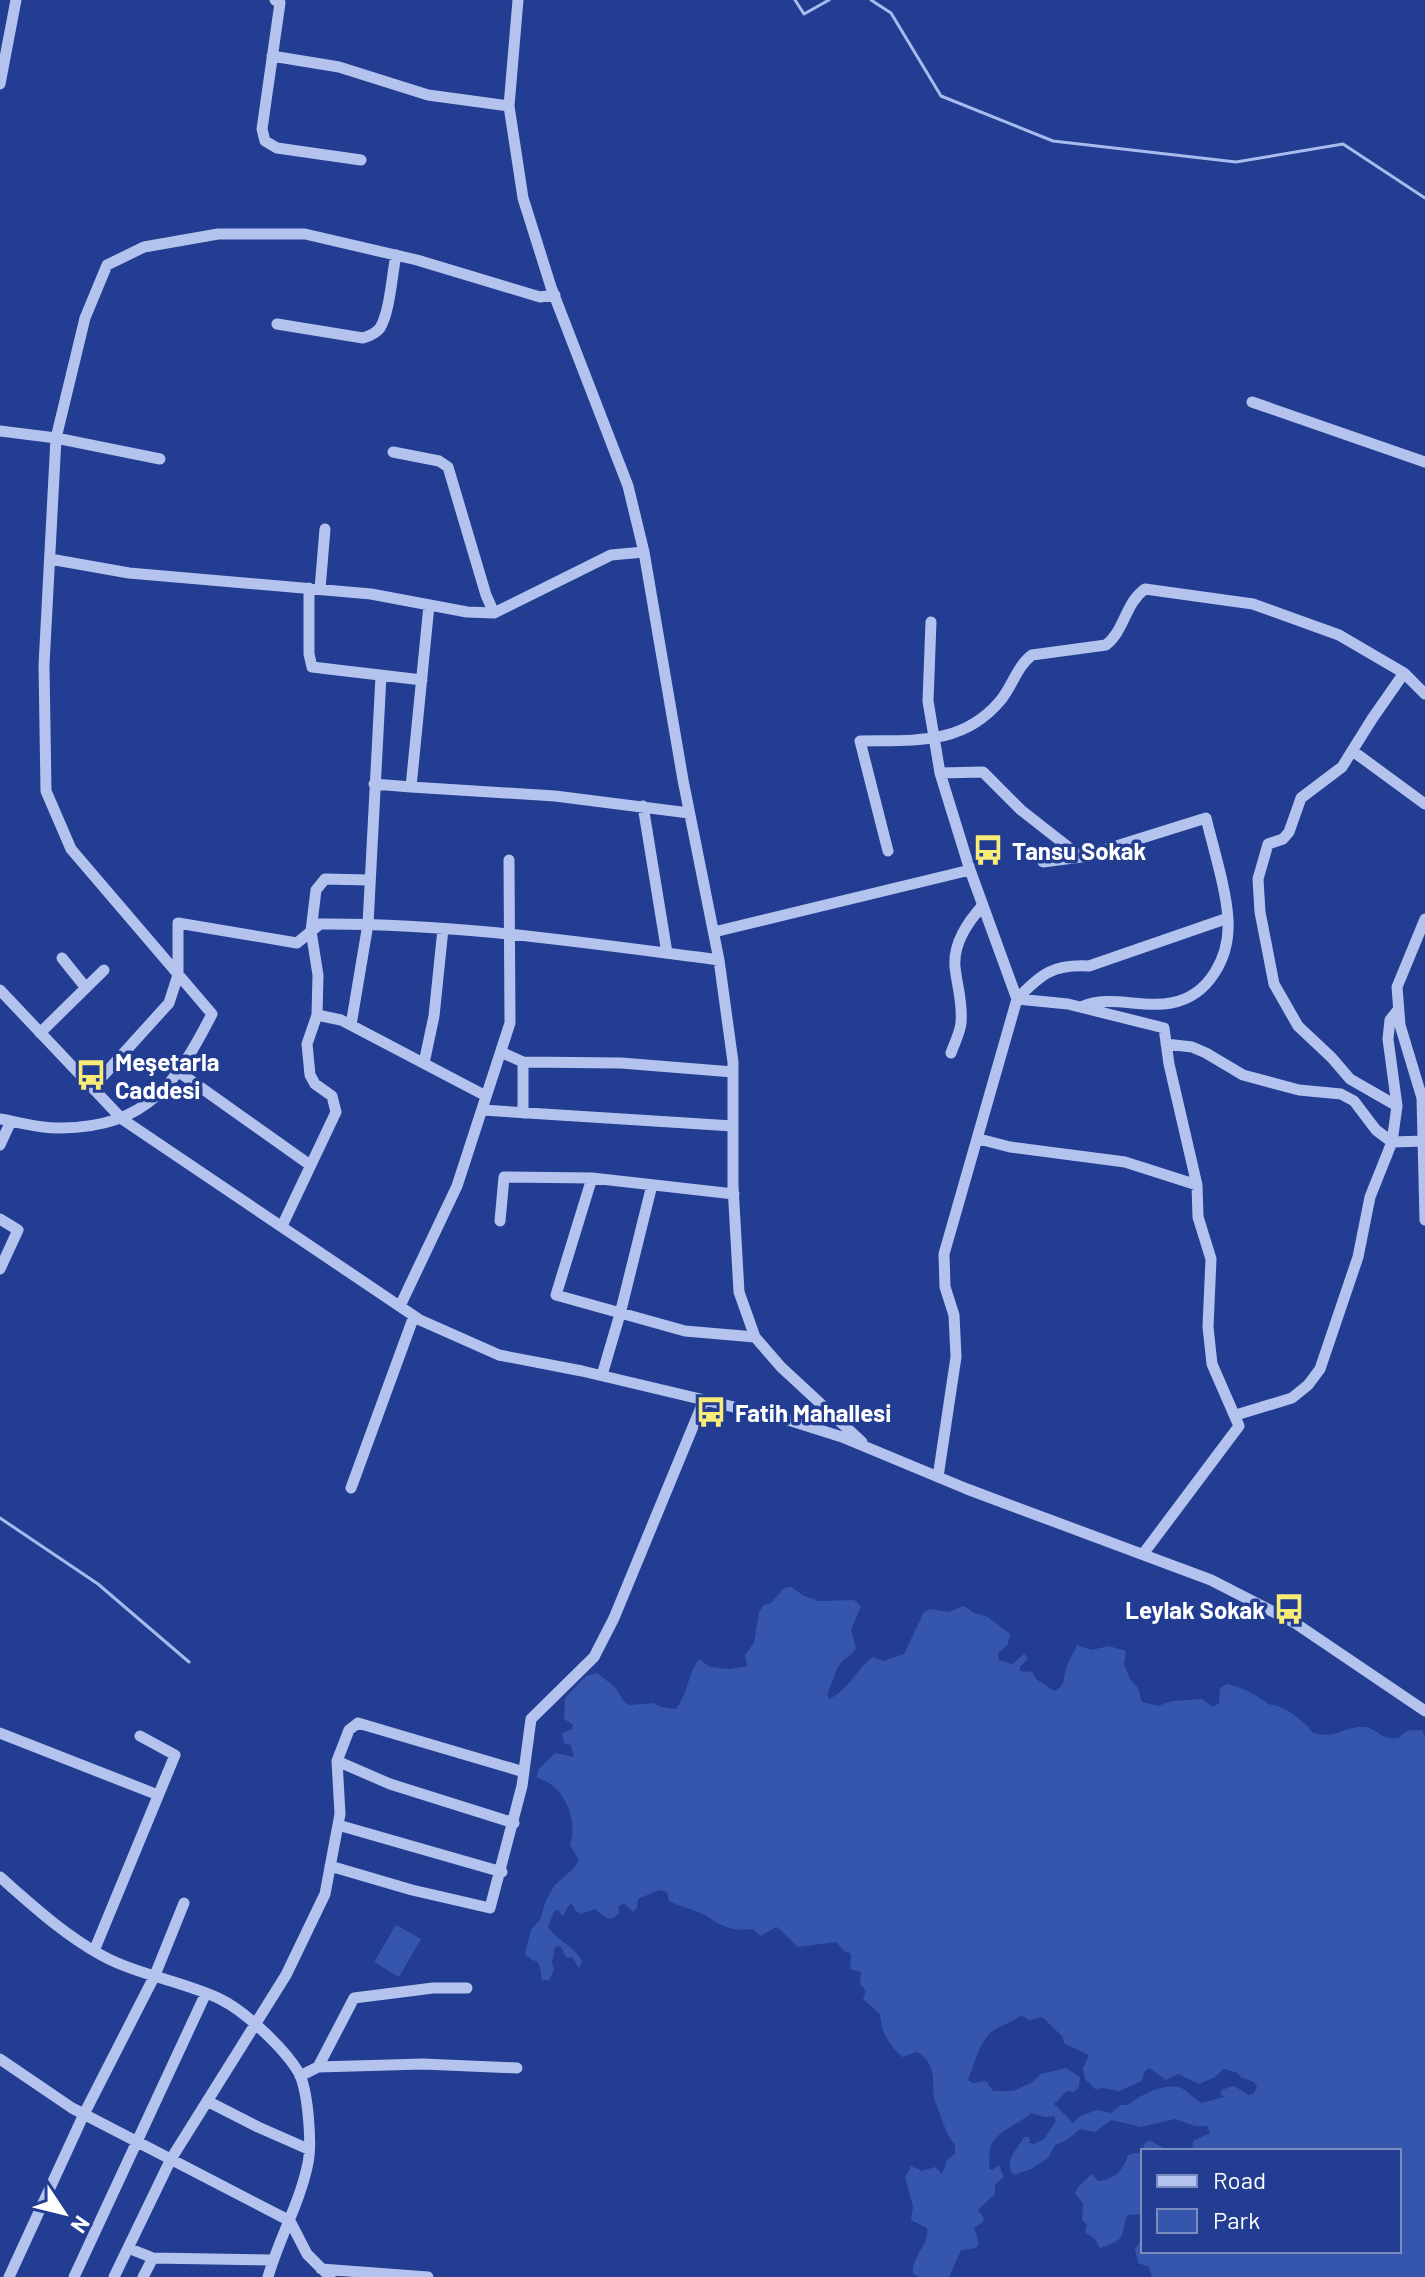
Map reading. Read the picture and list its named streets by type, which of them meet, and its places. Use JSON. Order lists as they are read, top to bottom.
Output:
{
  "places": {
    "bus stop": [
      "Tansu Sokak",
      "Meşetarla Caddesi",
      "Fatih Mahallesi",
      "Leylak Sokak"
    ]
  },
  "legend": ["Road", "Park"],
  "north": "bottom right"
}
